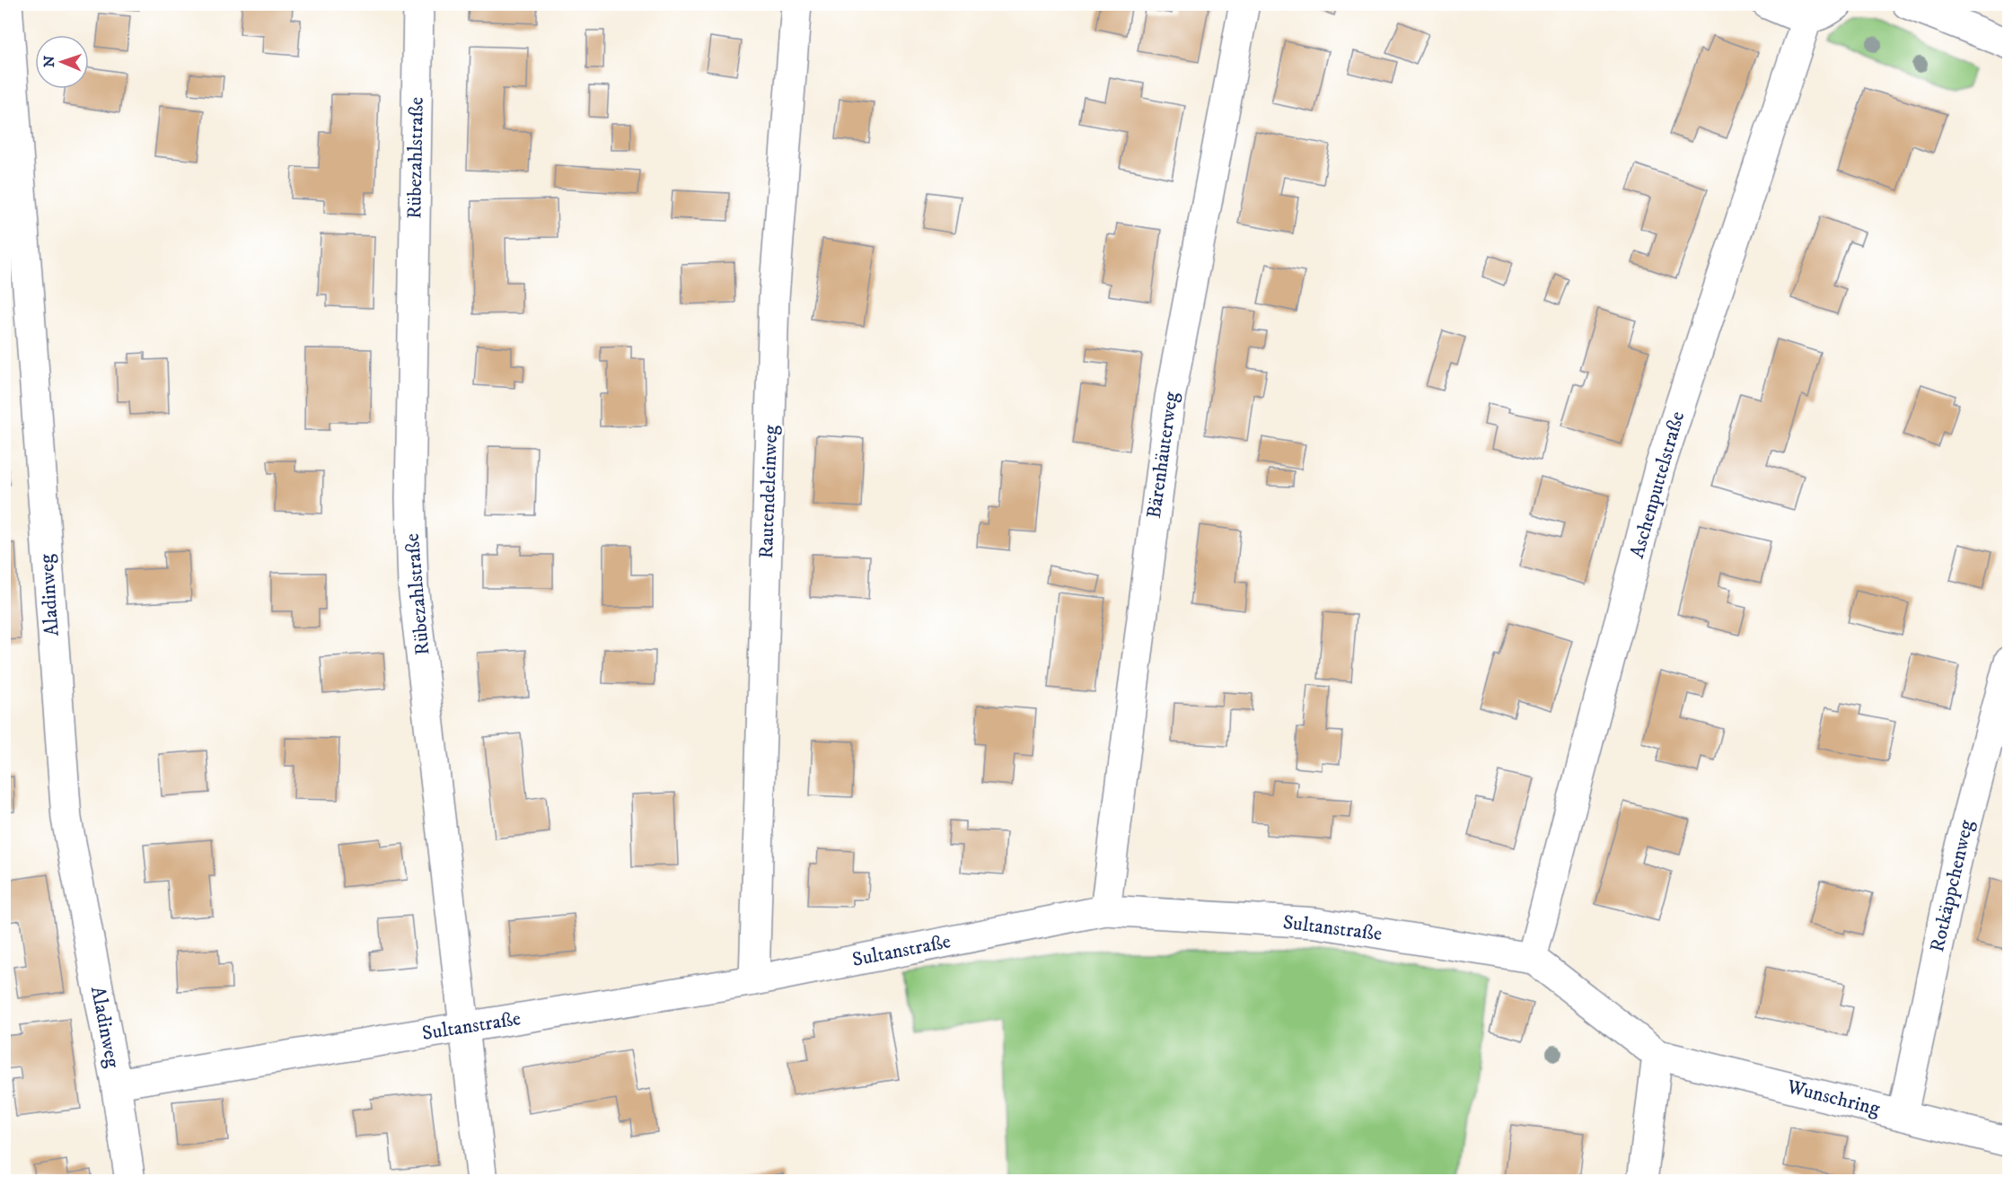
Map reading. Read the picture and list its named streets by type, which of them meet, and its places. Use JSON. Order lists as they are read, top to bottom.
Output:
{
  "streets": {
    "street": [
      "Rübezahlstraße",
      "Bärenhäuterweg",
      "Aschenputtelstraße",
      "Rautendeleinweg",
      "Aladinweg",
      "Rotkäppchenweg",
      "Sultanstraße",
      "Wunschring"
    ]
  },
  "crossings": [
    ["Rübezahlstraße", "Sultanstraße"],
    ["Bärenhäuterweg", "Sultanstraße"],
    ["Aschenputtelstraße", "Sultanstraße"],
    ["Rautendeleinweg", "Sultanstraße"],
    ["Aladinweg", "Sultanstraße"],
    ["Rotkäppchenweg", "Wunschring"],
    ["Sultanstraße", "Wunschring"]
  ],
  "north": "left"
}
